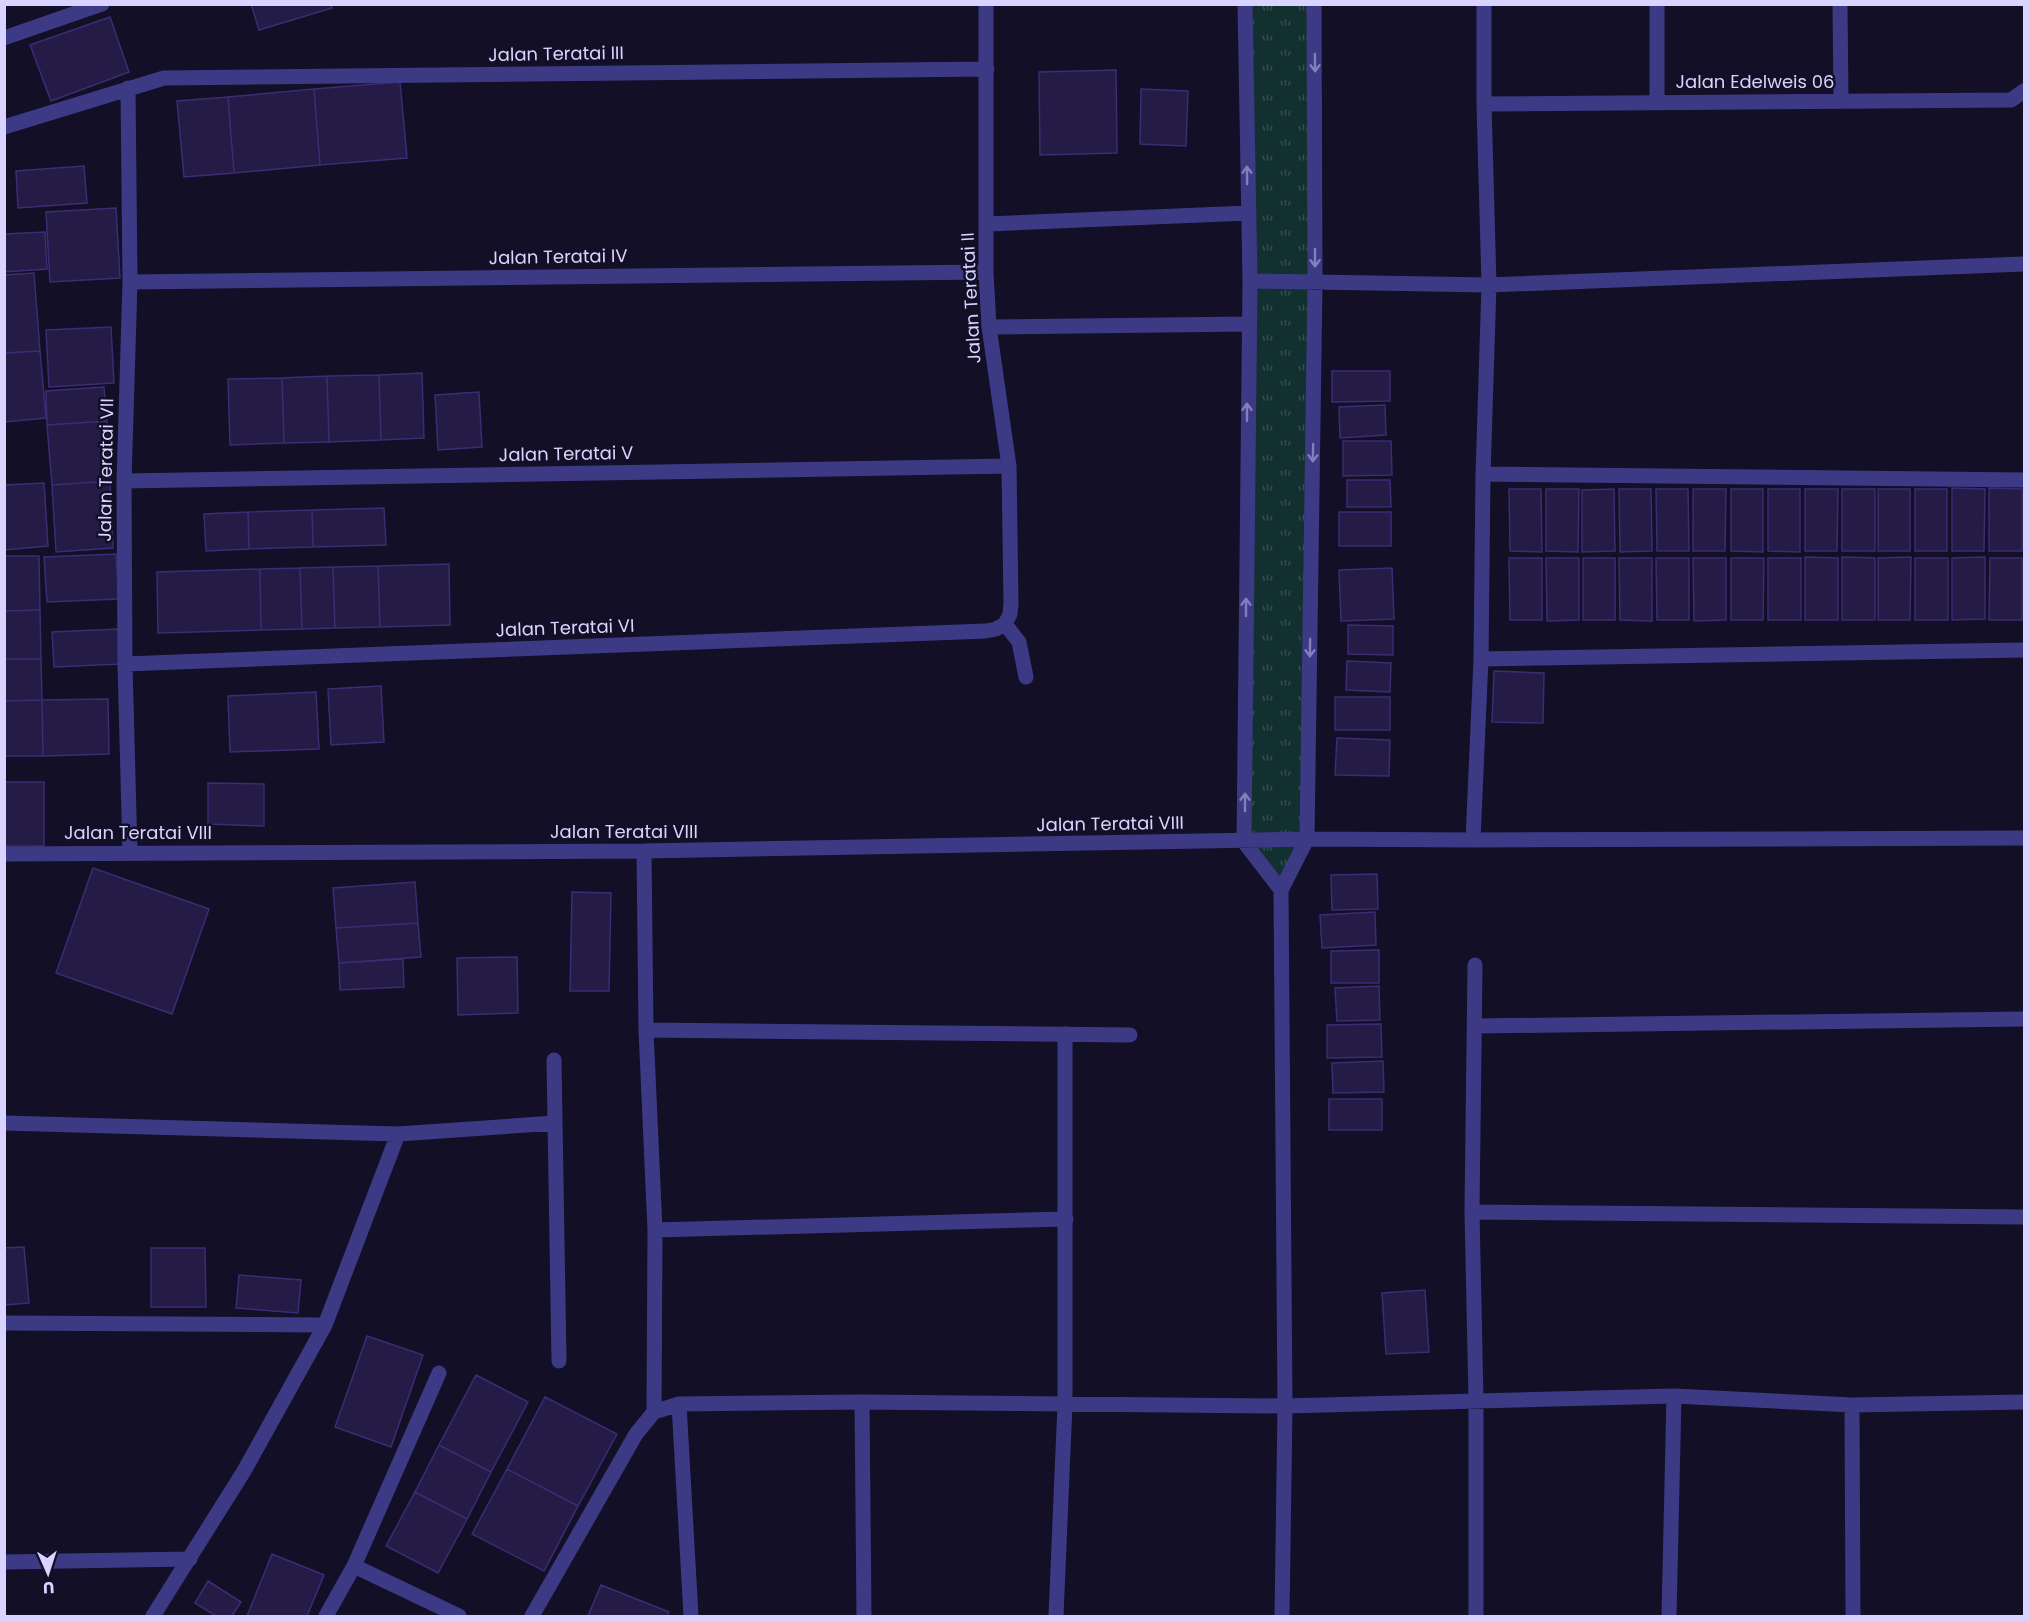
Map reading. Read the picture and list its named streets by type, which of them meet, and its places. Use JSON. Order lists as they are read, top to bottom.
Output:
{
  "streets": {
    "street": [
      "Jalan Teratai III",
      "Jalan Edelweis 06",
      "Jalan Teratai IV",
      "Jalan Teratai II",
      "Jalan Teratai V",
      "Jalan Teratai VII",
      "Jalan Teratai VI",
      "Jalan Teratai VIII"
    ]
  },
  "crossings": [
    ["Jalan Teratai III", "Jalan Teratai II"],
    ["Jalan Teratai III", "Jalan Teratai VII"],
    ["Jalan Teratai IV", "Jalan Teratai II"],
    ["Jalan Teratai IV", "Jalan Teratai VII"],
    ["Jalan Teratai II", "Jalan Teratai V"],
    ["Jalan Teratai II", "Jalan Teratai VI"],
    ["Jalan Teratai V", "Jalan Teratai VII"],
    ["Jalan Teratai VII", "Jalan Teratai VI"],
    ["Jalan Teratai VII", "Jalan Teratai VIII"]
  ],
  "north": "bottom"
}
